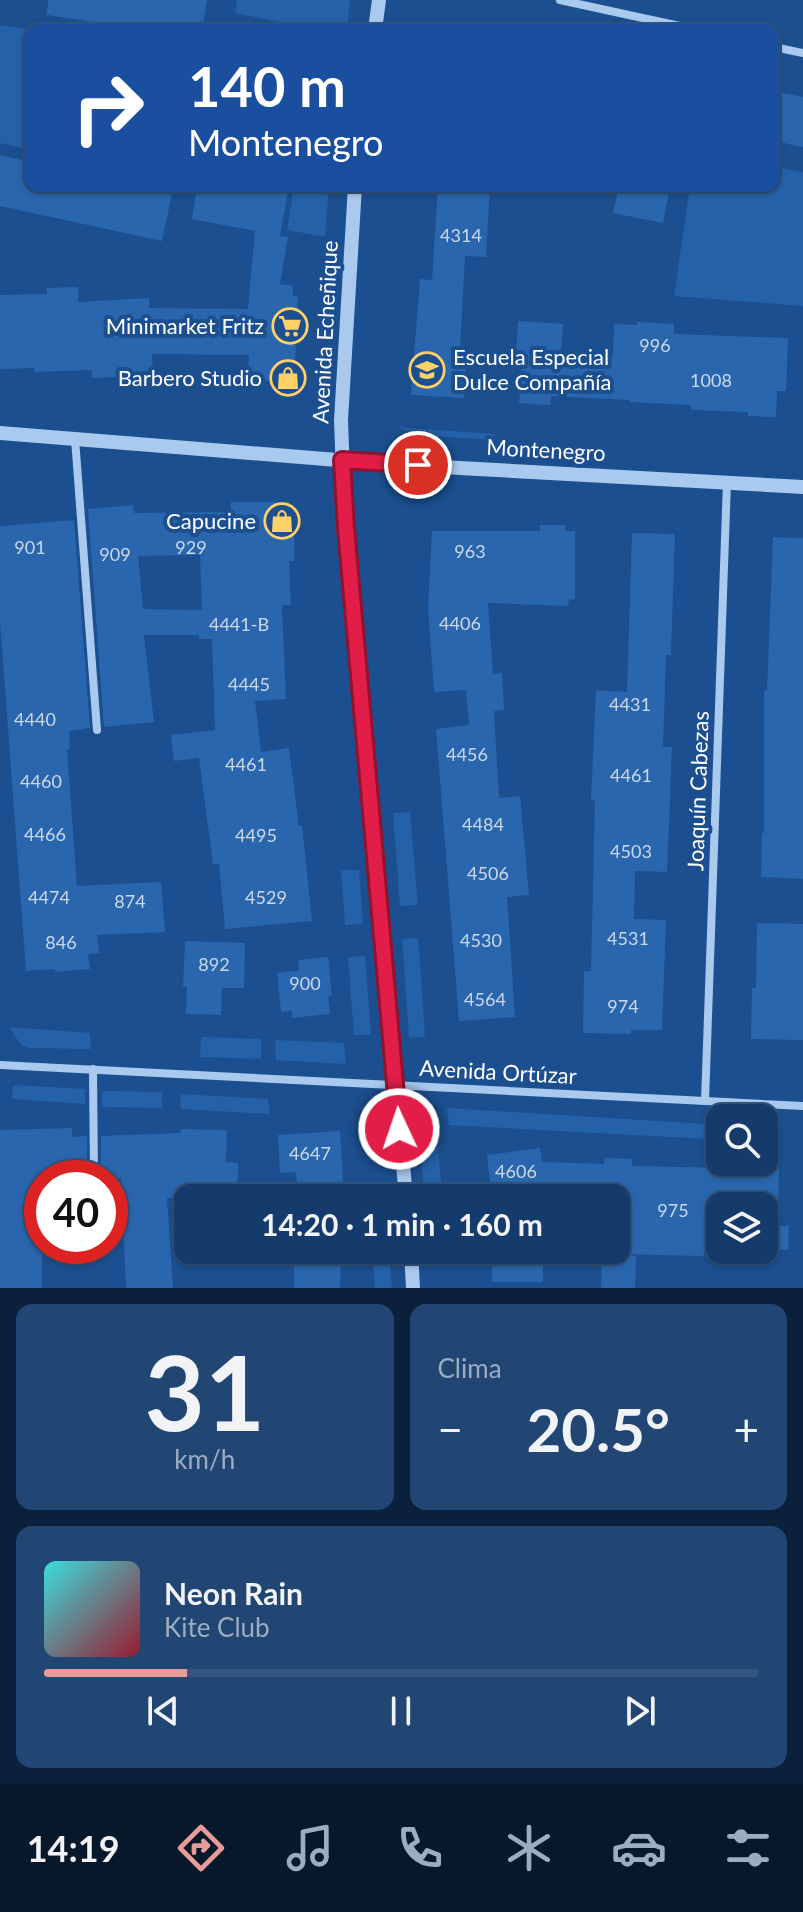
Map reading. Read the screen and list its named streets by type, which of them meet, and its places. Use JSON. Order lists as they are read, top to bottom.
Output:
{
  "streets": {
    "street": [
      "Avenida Echeñique",
      "Montenegro",
      "Joaquín Cabezas",
      "Avenida Ortúzar"
    ]
  },
  "crossings": [
    ["Avenida Echeñique", "Montenegro"],
    ["Avenida Echeñique", "Avenida Ortúzar"],
    ["Montenegro", "Joaquín Cabezas"],
    ["Joaquín Cabezas", "Avenida Ortúzar"]
  ],
  "places": {
    "supermarket": ["Minimarket Fritz"],
    "school or university": ["Escuela Especial Dulce Compañía"],
    "shop": ["Barbero Studio", "Capucine"]
  },
  "house_numbers": [
    "4314",
    "996",
    "1008",
    "901",
    "929",
    "963",
    "909",
    "4406",
    "4441-B",
    "4445",
    "4431",
    "4440",
    "4456",
    "4461",
    "4461",
    "4460",
    "4484",
    "4466",
    "4495",
    "4503",
    "4506",
    "4474",
    "4529",
    "874",
    "4531",
    "4530",
    "846",
    "892",
    "900",
    "4564",
    "974",
    "4647",
    "4606",
    "975"
  ],
  "page": {
    "turn": ["140 m", "Montenegro"],
    "limit": "40",
    "trip": "14:20 · 1 min · 160 m",
    "tile": [
      ["31", "km/h"],
      "Clima"
    ],
    "heat": ["−", "20.5°", "+"],
    "song": ["Neon Rain", "Kite Club"],
    "tabs": "14:19"
  }
}
